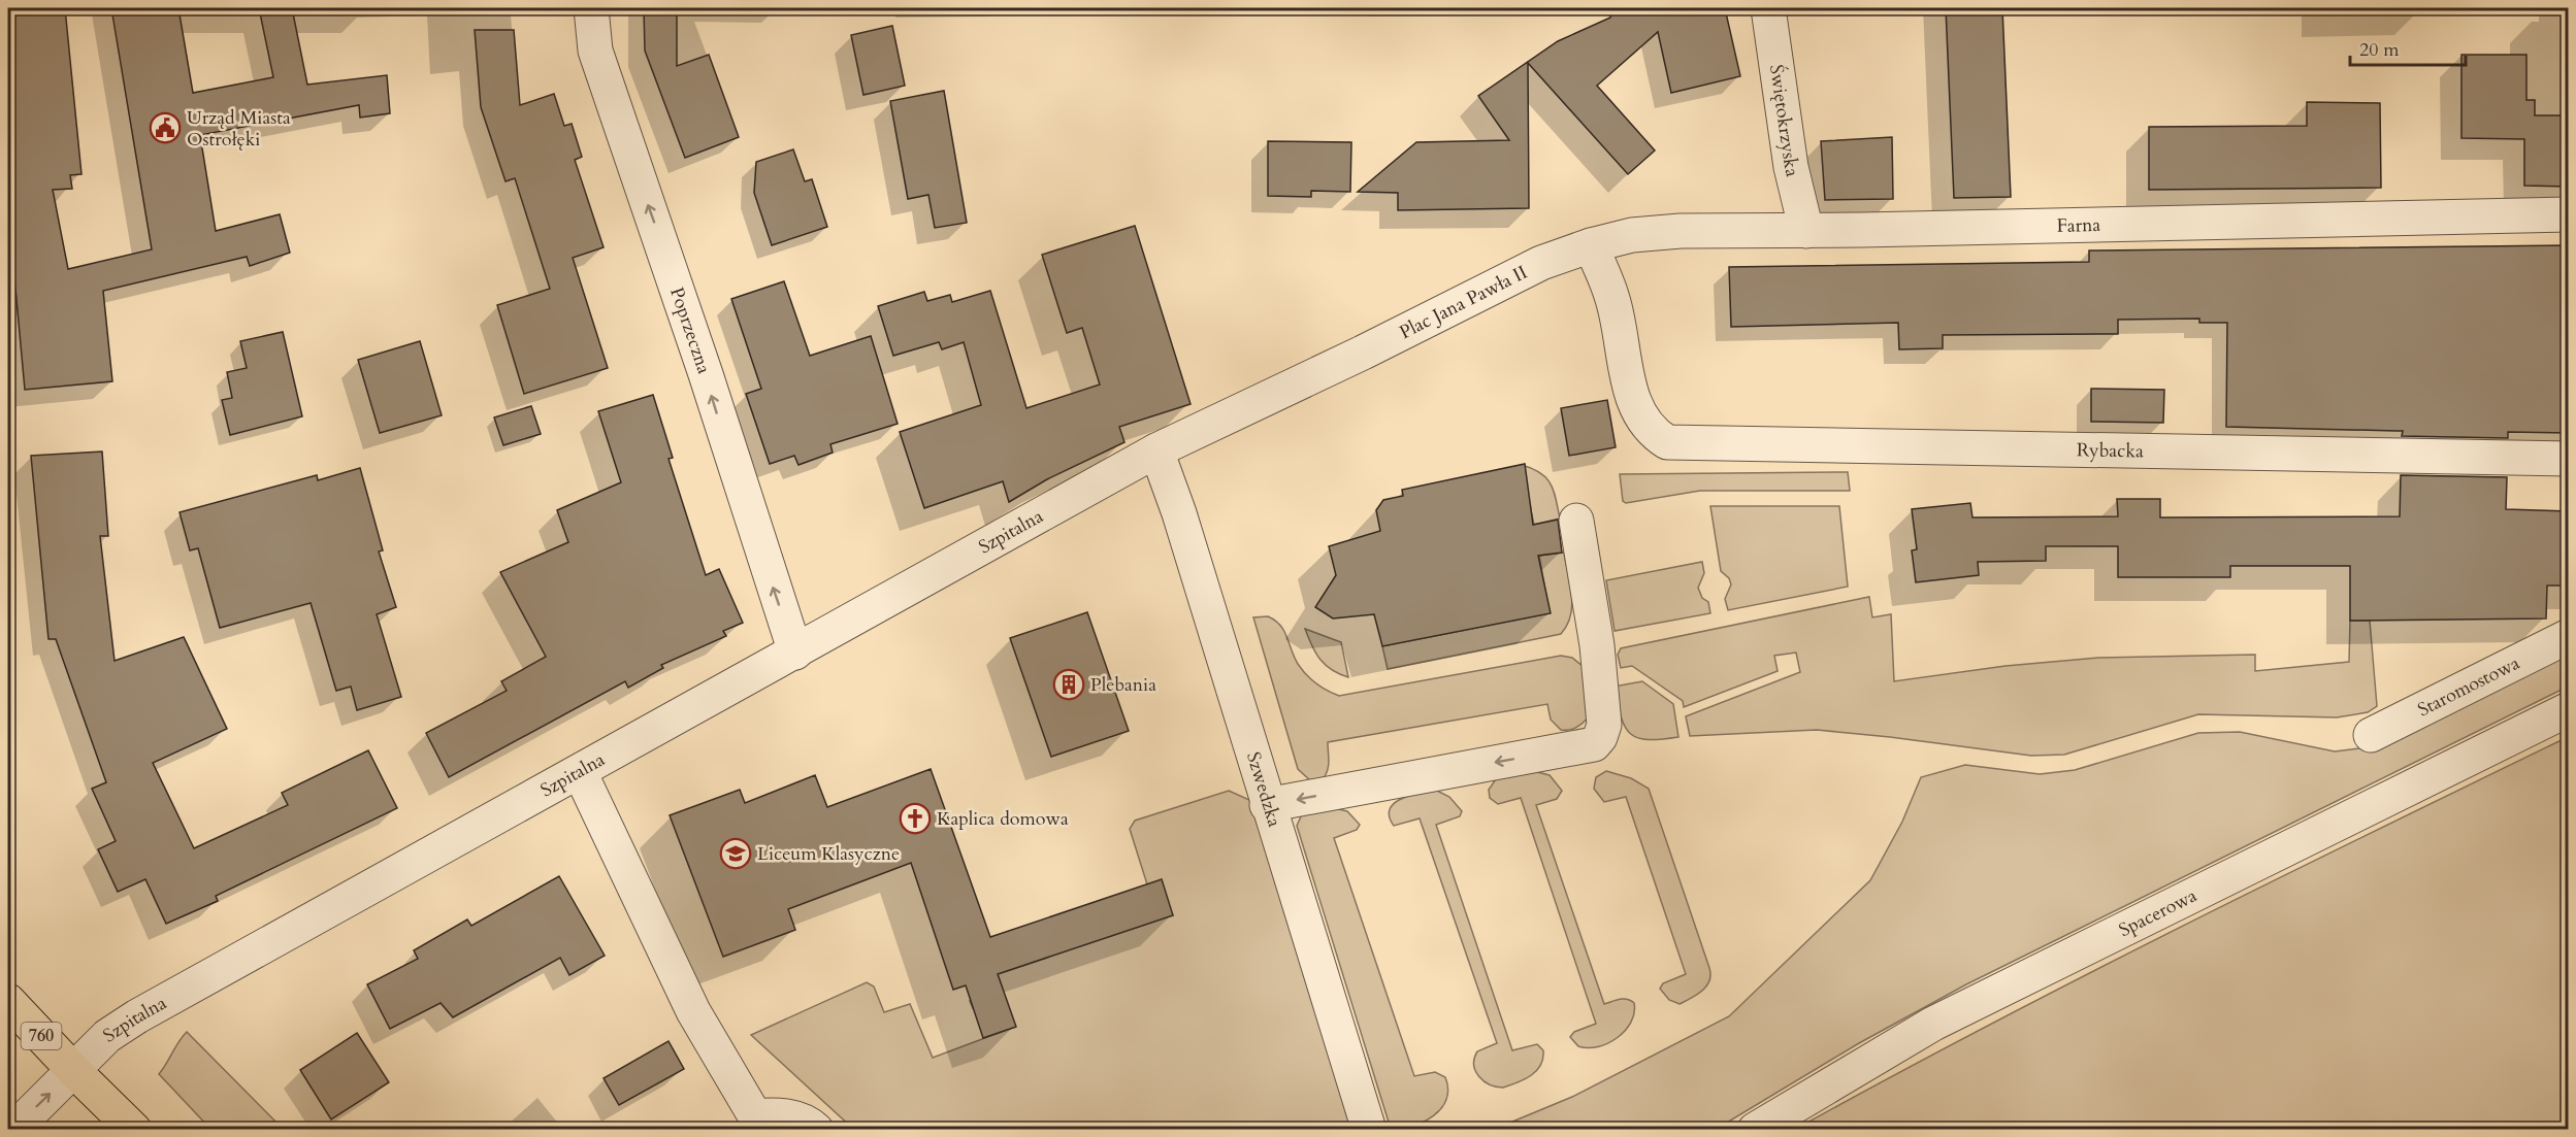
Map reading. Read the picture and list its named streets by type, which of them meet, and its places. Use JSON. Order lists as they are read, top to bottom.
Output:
{
  "streets": {
    "main road": ["760"],
    "street": [
      "Świętokrzyska",
      "Farna",
      "Plac Jana Pawła II",
      "Poprzeczna",
      "Rybacka",
      "Szpitalna",
      "Staromostowa",
      "Szwedzka",
      "Spacerowa"
    ]
  },
  "crossings": [
    ["Świętokrzyska", "Farna"],
    ["Farna", "Plac Jana Pawła II"],
    ["Farna", "Rybacka"],
    ["Plac Jana Pawła II", "Rybacka"],
    ["Plac Jana Pawła II", "Szpitalna"],
    ["Plac Jana Pawła II", "Szwedzka"],
    ["Poprzeczna", "Szpitalna"],
    ["Szpitalna", "Szwedzka"],
    ["Szpitalna", "760"]
  ],
  "one_way": ["Poprzeczna"],
  "places": {
    "public building": ["Urząd Miasta Ostrołęki"],
    "building": ["Plebania"],
    "church": ["Kaplica domowa"],
    "school or university": ["Liceum Klasyczne"]
  },
  "scale_bar": "20 m"
}
